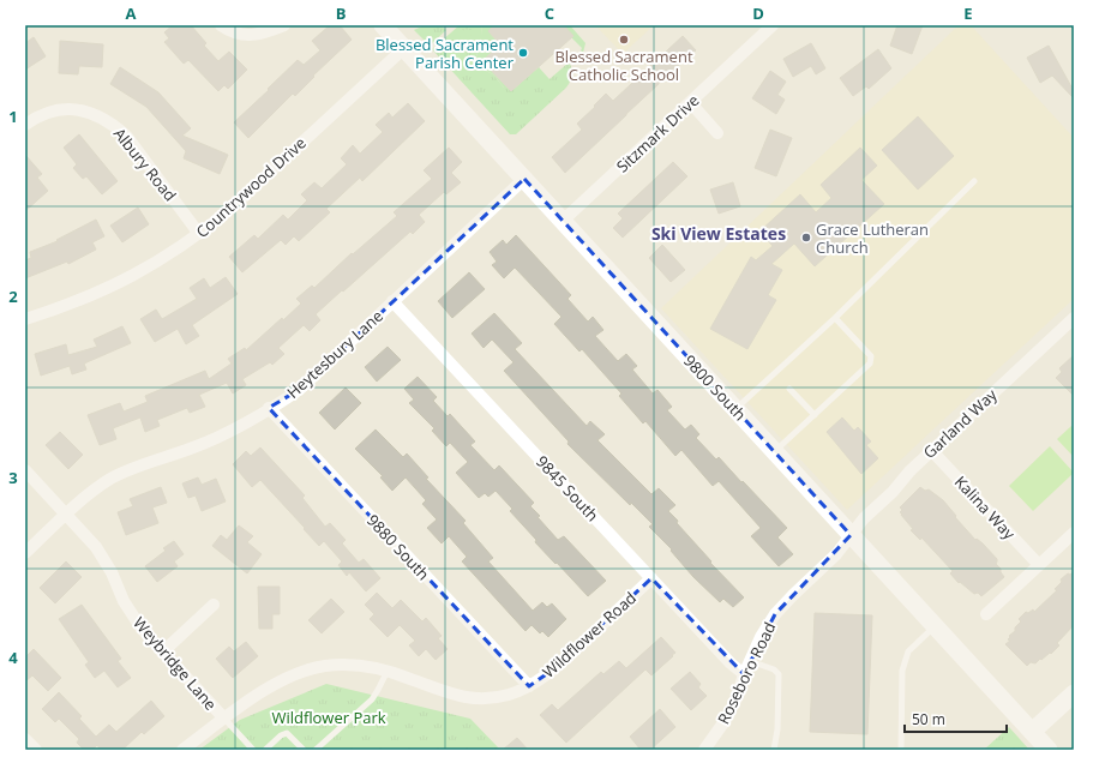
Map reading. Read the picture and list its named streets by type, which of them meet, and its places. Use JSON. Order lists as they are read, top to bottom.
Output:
{
  "streets": {
    "street": [
      "Sitzmark Drive",
      "Albury Road",
      "Countrywood Drive",
      "Heytesbury Lane",
      "9800 South",
      "Garland Way",
      "9845 South",
      "Kalina Way",
      "9880 South",
      "Wildflower Road",
      "Weybridge Lane",
      "Roseboro Road"
    ]
  },
  "crossings": [
    ["Sitzmark Drive", "9800 South"],
    ["Albury Road", "Countrywood Drive"],
    ["Countrywood Drive", "9800 South"],
    ["Heytesbury Lane", "9800 South"],
    ["Heytesbury Lane", "9845 South"],
    ["Heytesbury Lane", "9880 South"],
    ["Heytesbury Lane", "Weybridge Lane"],
    ["9800 South", "Garland Way"],
    ["9800 South", "Roseboro Road"],
    ["Garland Way", "Kalina Way"],
    ["Garland Way", "Roseboro Road"],
    ["9845 South", "Wildflower Road"],
    ["9845 South", "Roseboro Road"],
    ["9880 South", "Wildflower Road"],
    ["Wildflower Road", "Weybridge Lane"]
  ],
  "districts": ["Ski View Estates"],
  "parks": ["Wildflower Park"],
  "places": ["Blessed Sacrament Catholic School", "Blessed Sacrament Parish Center", "Grace Lutheran Church"],
  "scale_bar": "50 m",
  "grid": {
    "columns": [
      "A",
      "B",
      "C",
      "D",
      "E"
    ],
    "rows": [
      "1",
      "2",
      "3",
      "4"
    ]
  }
}
